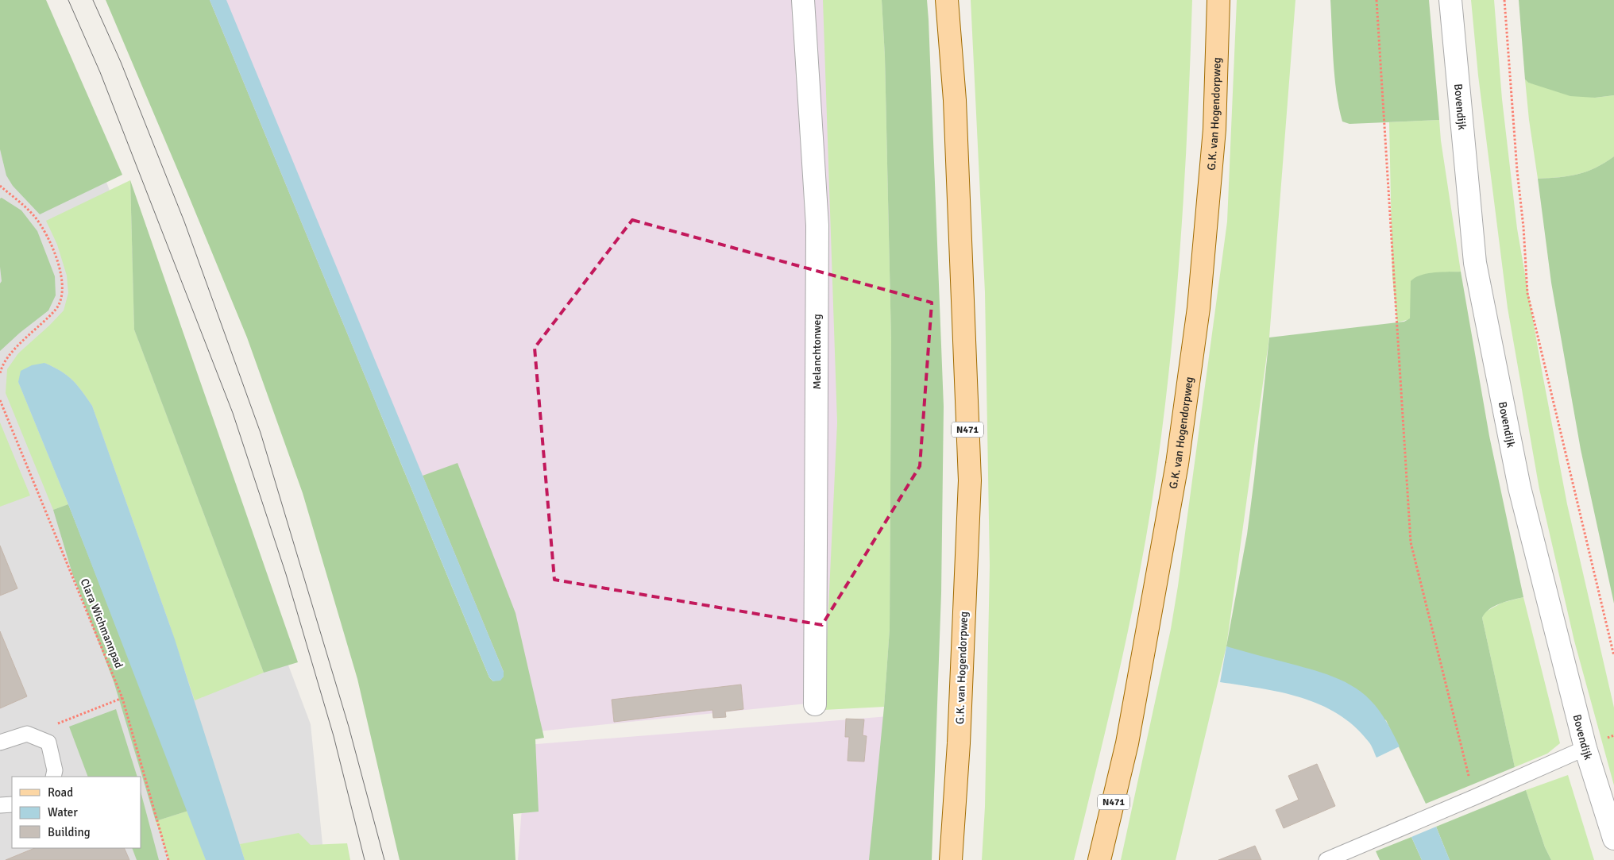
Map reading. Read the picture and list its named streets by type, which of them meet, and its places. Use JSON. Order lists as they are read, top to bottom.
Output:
{
  "streets": {
    "main road": ["G.K. van Hogendorpweg", "N471"],
    "street": ["Bovendijk", "Melanchtonweg"],
    "path": ["Clara Wichmannpad"]
  },
  "legend": ["Road", "Water", "Building"]
}
